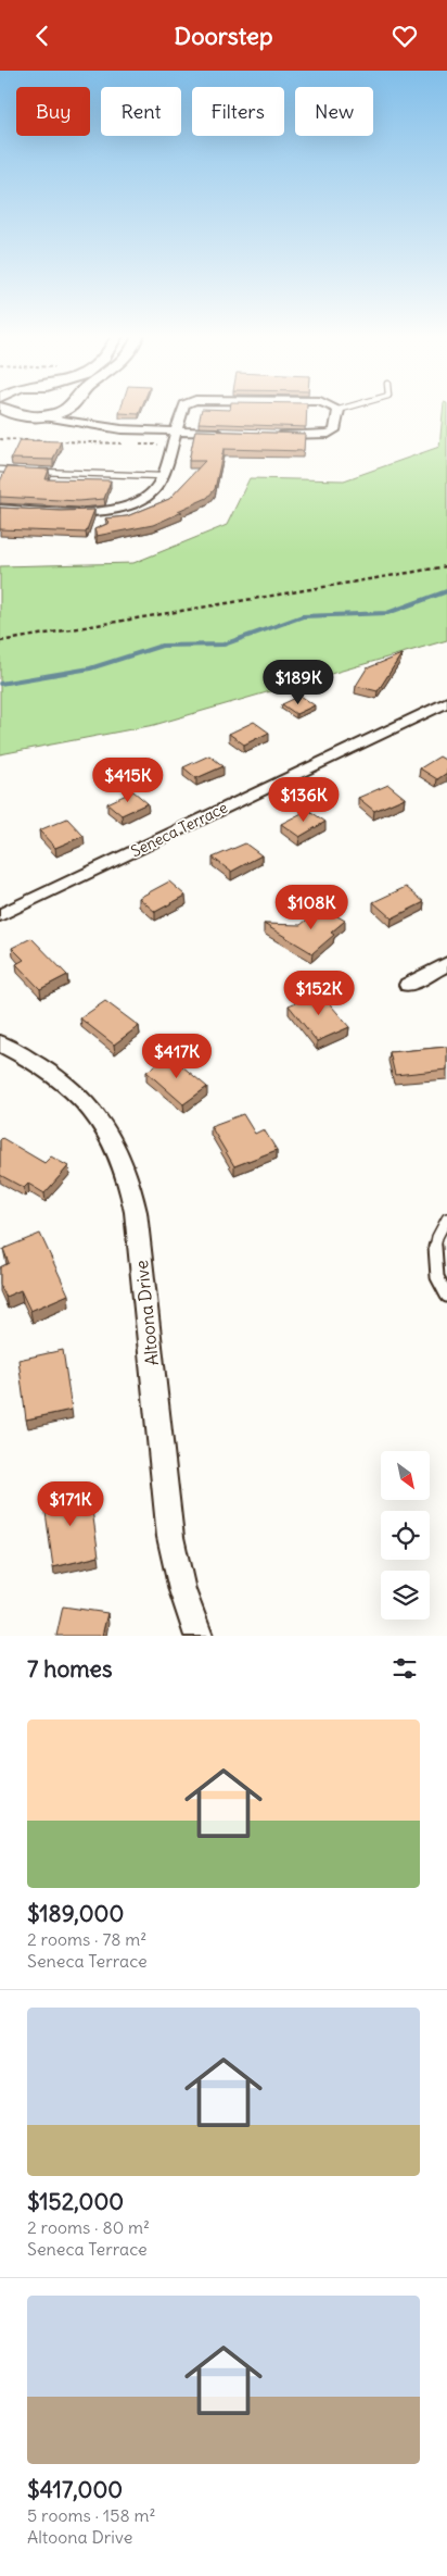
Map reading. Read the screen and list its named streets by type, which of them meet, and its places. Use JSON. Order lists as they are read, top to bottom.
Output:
{
  "streets": {
    "street": ["Seneca Terrace", "Altoona Drive"]
  },
  "north": "bottom right",
  "page": {
    "header": "Doorstep",
    "chip": [
      "Buy",
      "Rent",
      "Filters",
      "New"
    ],
    "price": [
      "$189K",
      "$415K",
      "$136K",
      "$108K",
      "$152K",
      "$417K",
      "$171K"
    ],
    "heading": "7 homes",
    "list": [
      {
        "name": "$189,000",
        "note": "2 rooms · 78 m² · Seneca Terrace"
      },
      {
        "name": "$152,000",
        "note": "2 rooms · 80 m² · Seneca Terrace"
      },
      {
        "name": "$417,000",
        "note": "5 rooms · 158 m² · Altoona Drive"
      }
    ]
  }
}
